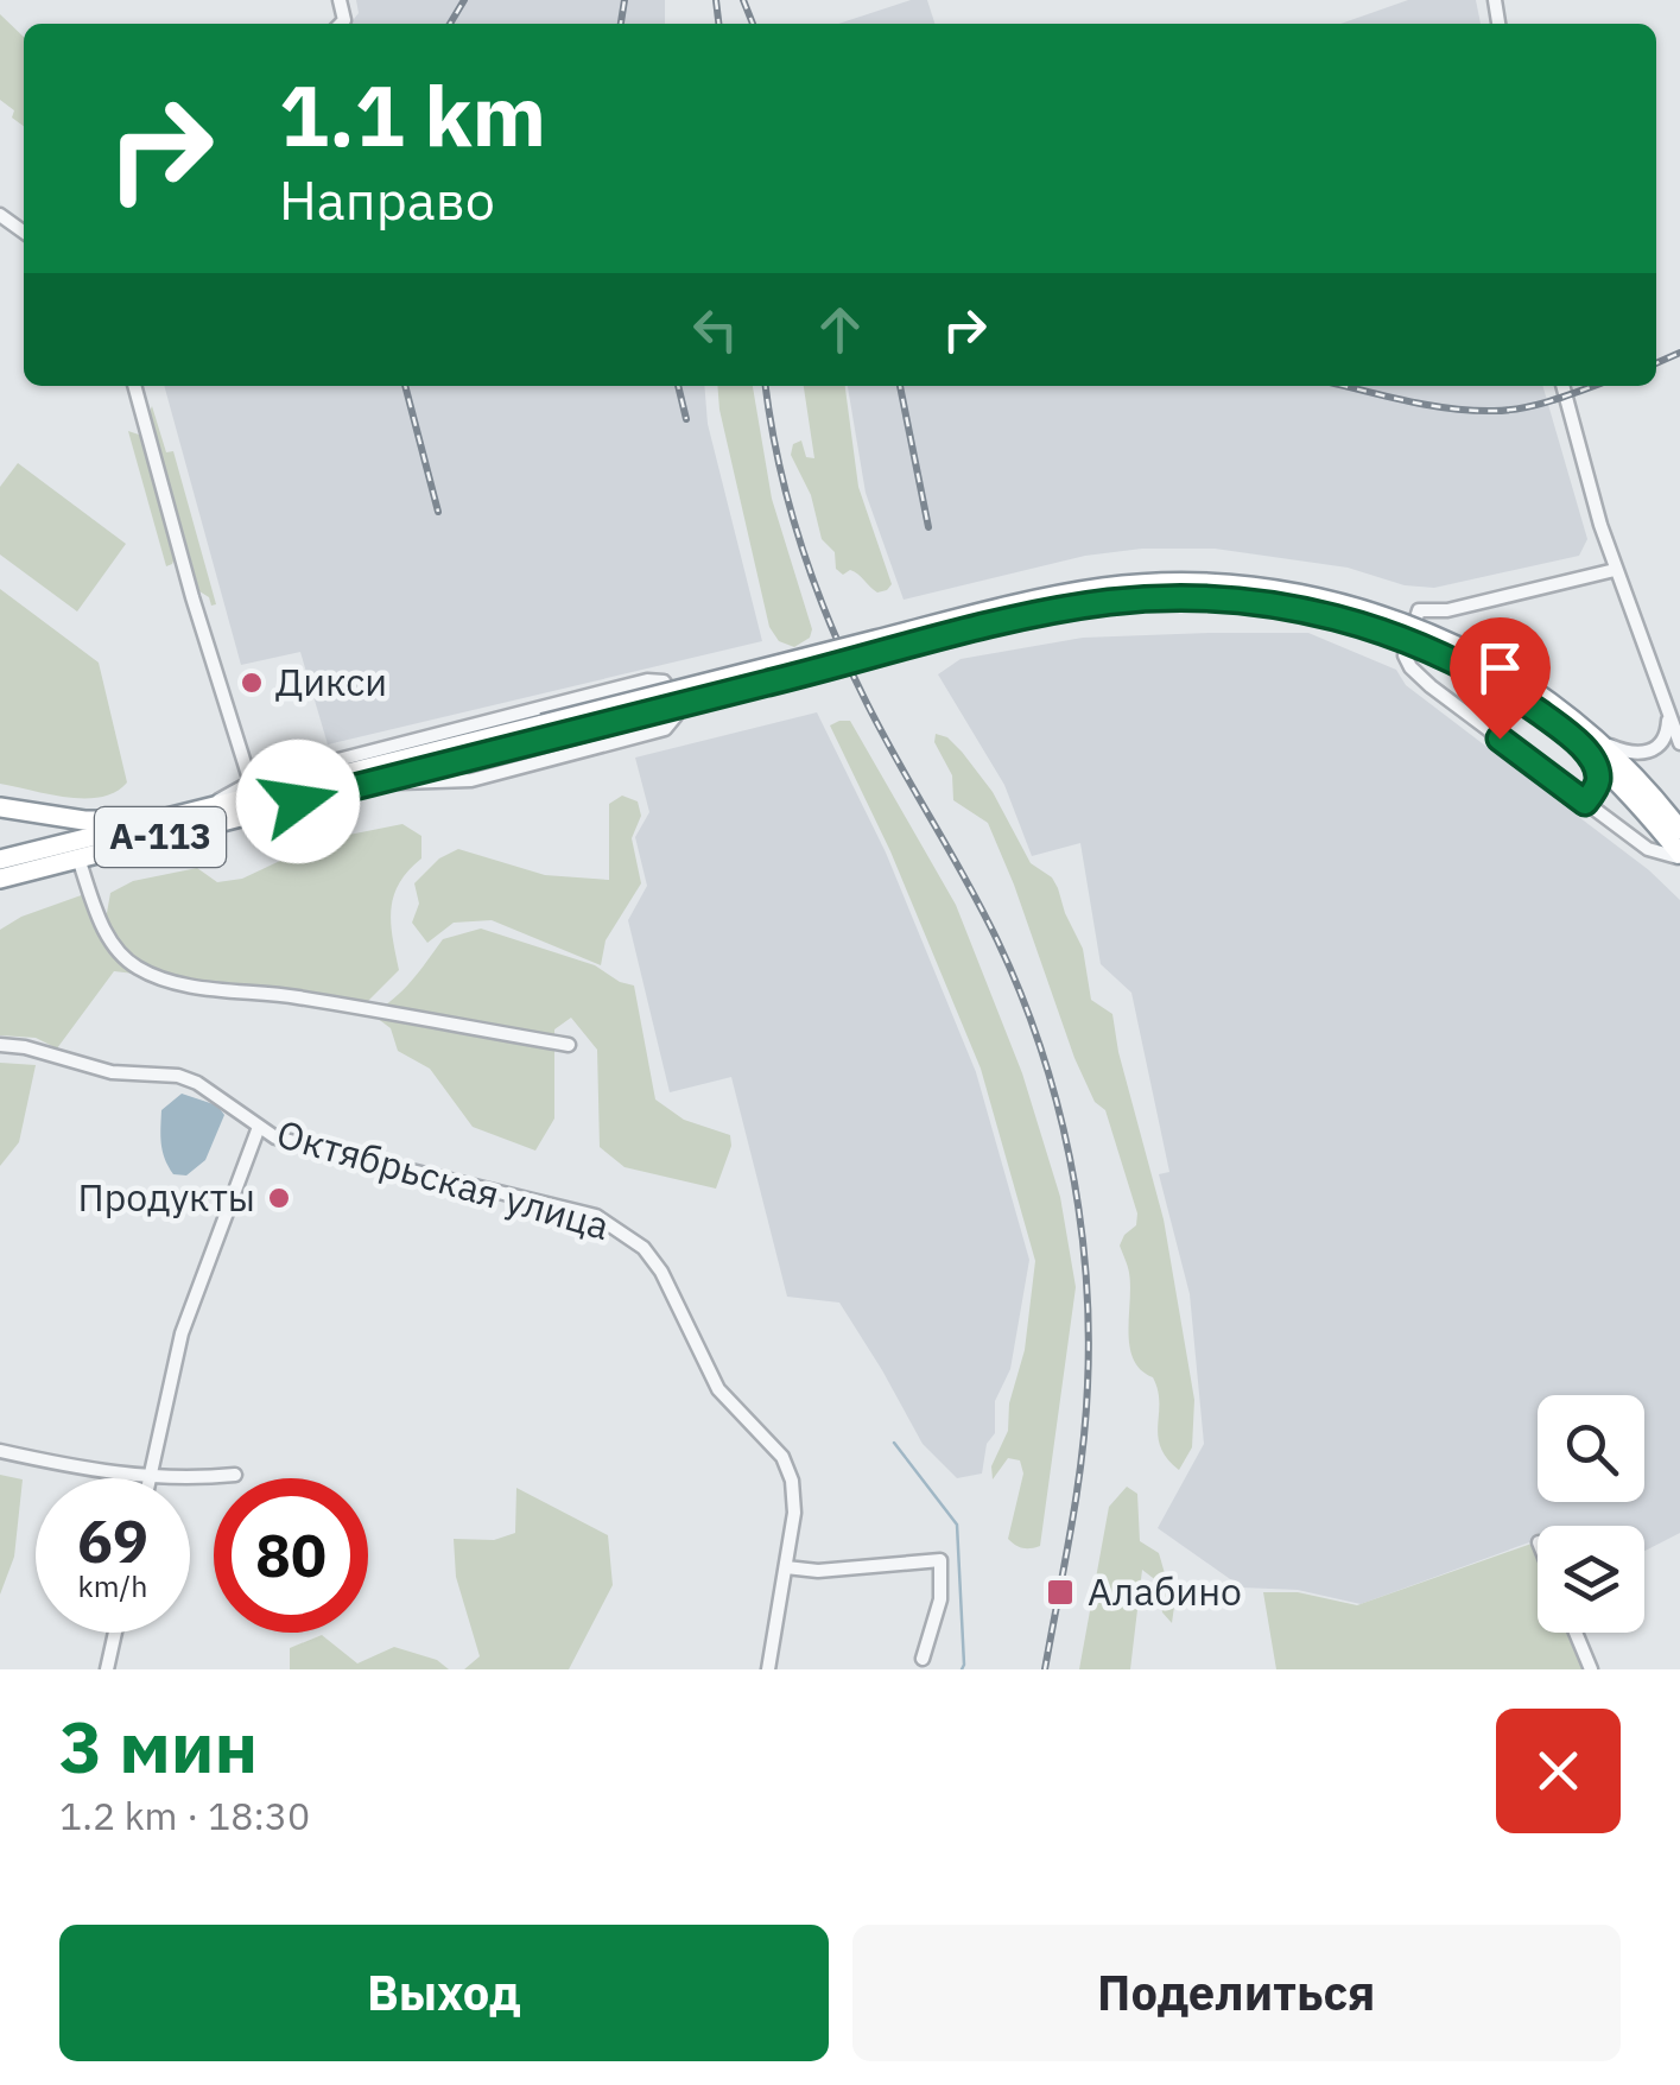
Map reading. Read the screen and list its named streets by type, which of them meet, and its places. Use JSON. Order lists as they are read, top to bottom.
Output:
{
  "streets": {
    "highway": ["А-113"],
    "street": ["Октябрьская улица"]
  },
  "places": {
    "other": ["Дикси", "Продукты"],
    "transit": ["Алабино"]
  },
  "page": {
    "turn": ["1.1 km", "Направо"],
    "speed": "69 km/h",
    "limit": "80",
    "heading": ["3 мин", "1.2 km · 18:30"],
    "buttons": ["Выход", "Поделиться"]
  }
}
